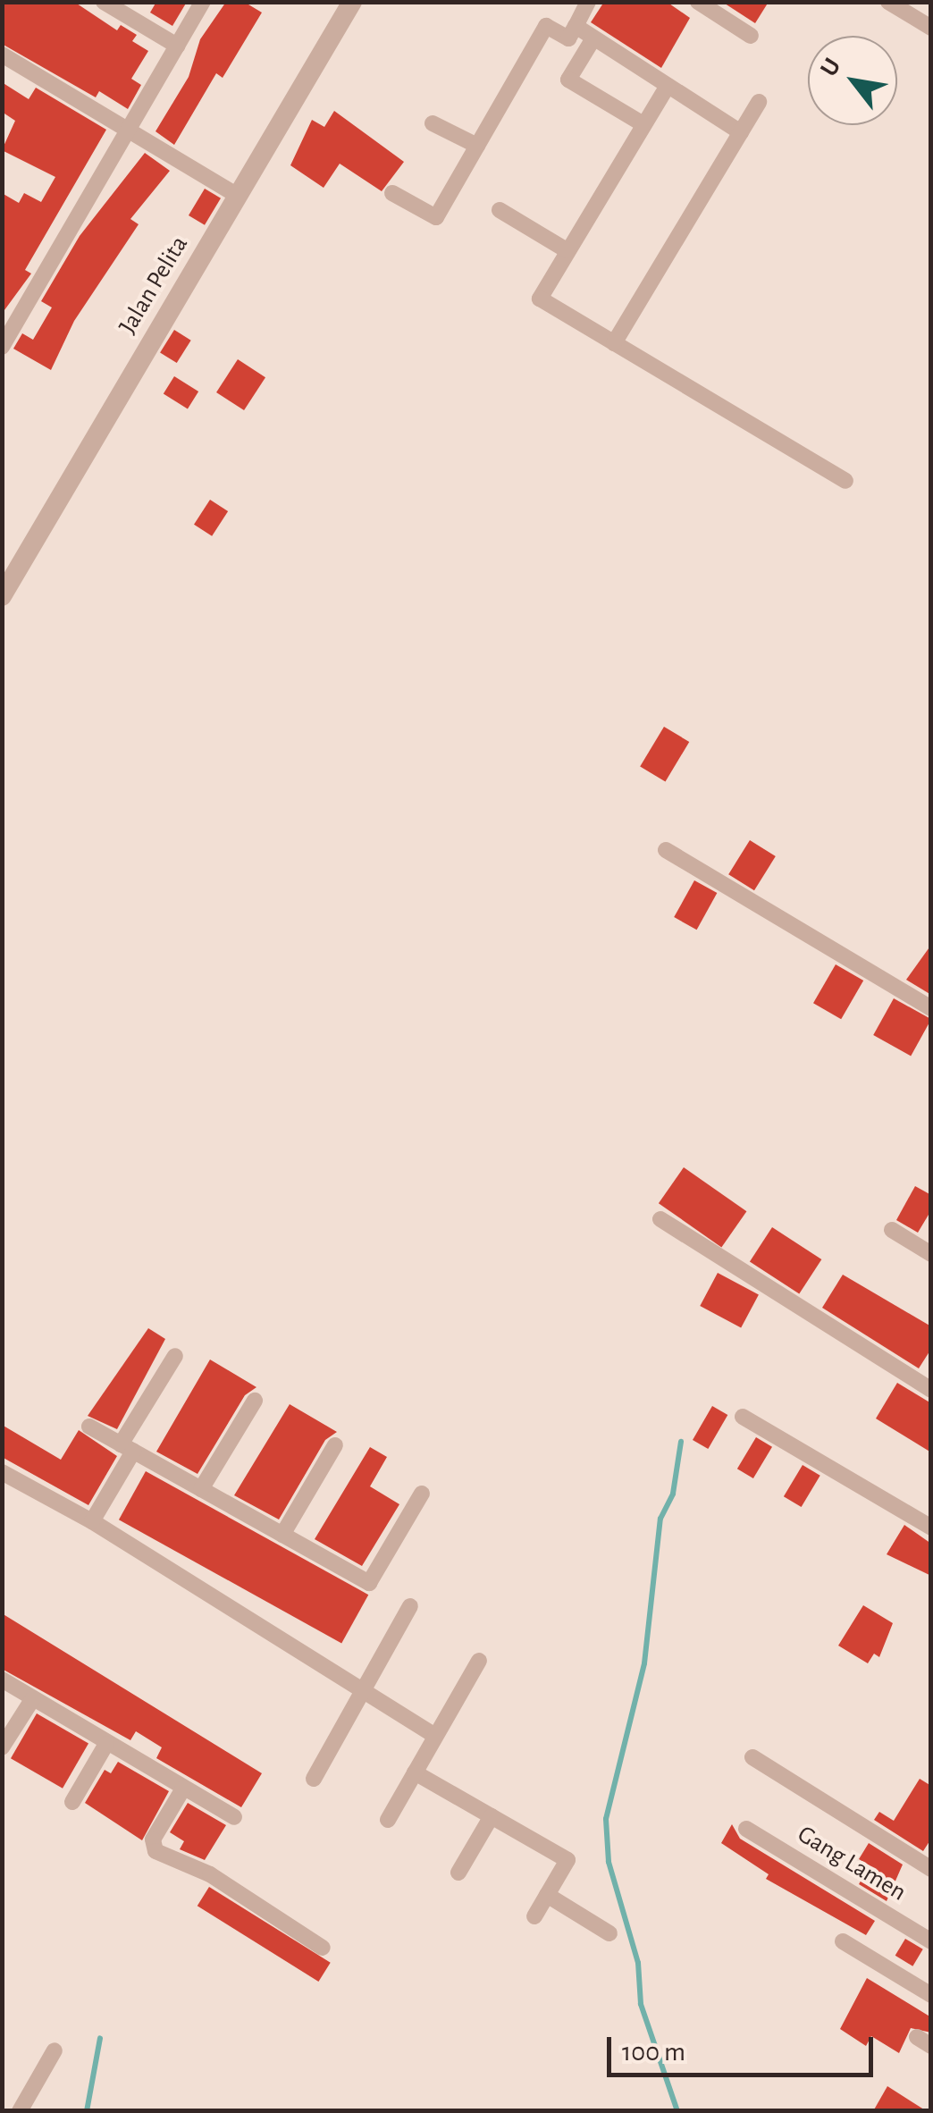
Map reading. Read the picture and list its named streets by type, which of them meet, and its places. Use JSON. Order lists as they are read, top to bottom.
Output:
{
  "streets": {
    "street": ["Jalan Pelita", "Gang Lamen"]
  },
  "scale_bar": "100 m",
  "north": "top left"
}
